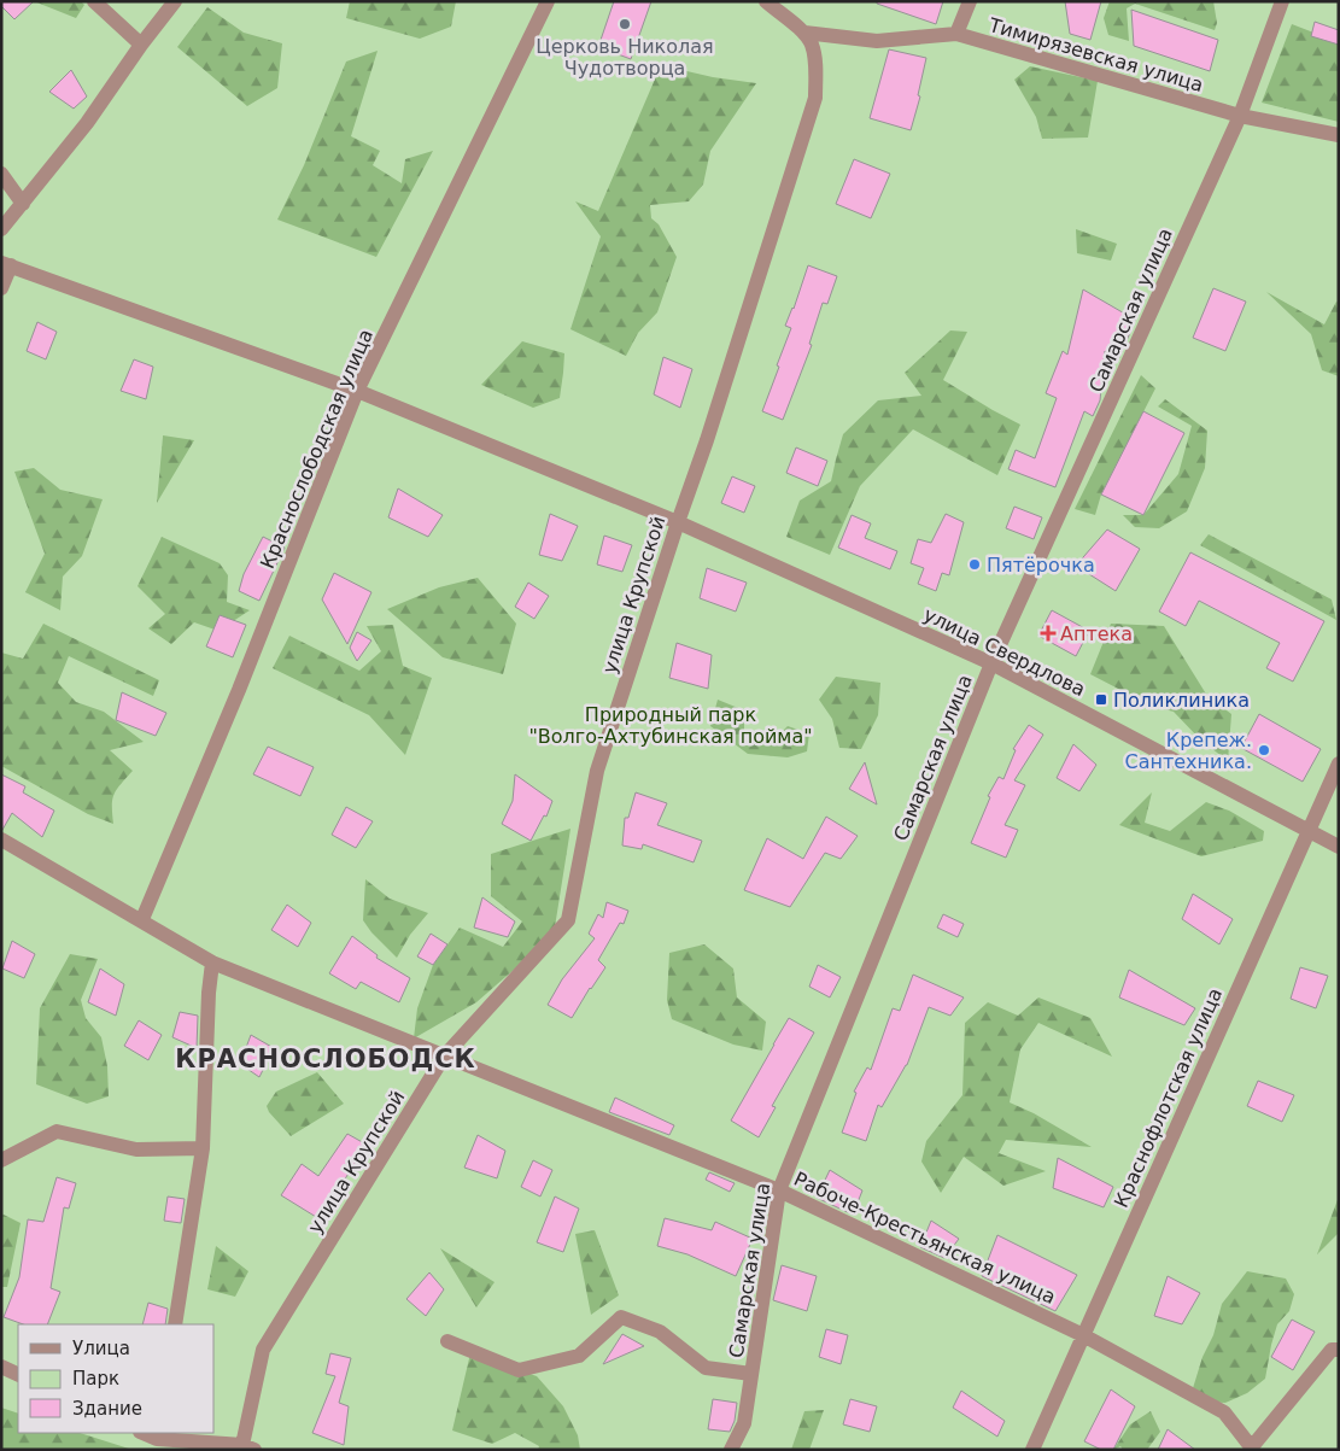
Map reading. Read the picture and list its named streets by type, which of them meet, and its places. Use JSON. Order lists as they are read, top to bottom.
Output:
{
  "streets": {
    "street": [
      "Тимирязевская улица",
      "Самарская улица",
      "Краснослободская улица",
      "улица Крупской",
      "улица Свердлова",
      "Краснофлотская улица",
      "Рабоче-Крестьянская улица"
    ]
  },
  "crossings": [
    ["Тимирязевская улица", "Самарская улица"],
    ["Тимирязевская улица", "улица Крупской"],
    ["Самарская улица", "улица Свердлова"],
    ["Самарская улица", "Рабоче-Крестьянская улица"],
    ["Краснослободская улица", "улица Свердлова"],
    ["Краснослободская улица", "Рабоче-Крестьянская улица"],
    ["улица Крупской", "улица Свердлова"],
    ["улица Крупской", "Рабоче-Крестьянская улица"],
    ["улица Свердлова", "Краснофлотская улица"],
    ["Краснофлотская улица", "Рабоче-Крестьянская улица"]
  ],
  "districts": ["КРАСНОСЛОБОДСК"],
  "parks": ["Природный парк \"Волго-Ахтубинская пойма\""],
  "places": {
    "other": ["Церковь Николая Чудотворца", "Пятёрочка", "Крепеж. Сантехника."],
    "health": ["Аптека"],
    "transit": ["Поликлиника"]
  },
  "legend": ["Улица", "Парк", "Здание"]
}
